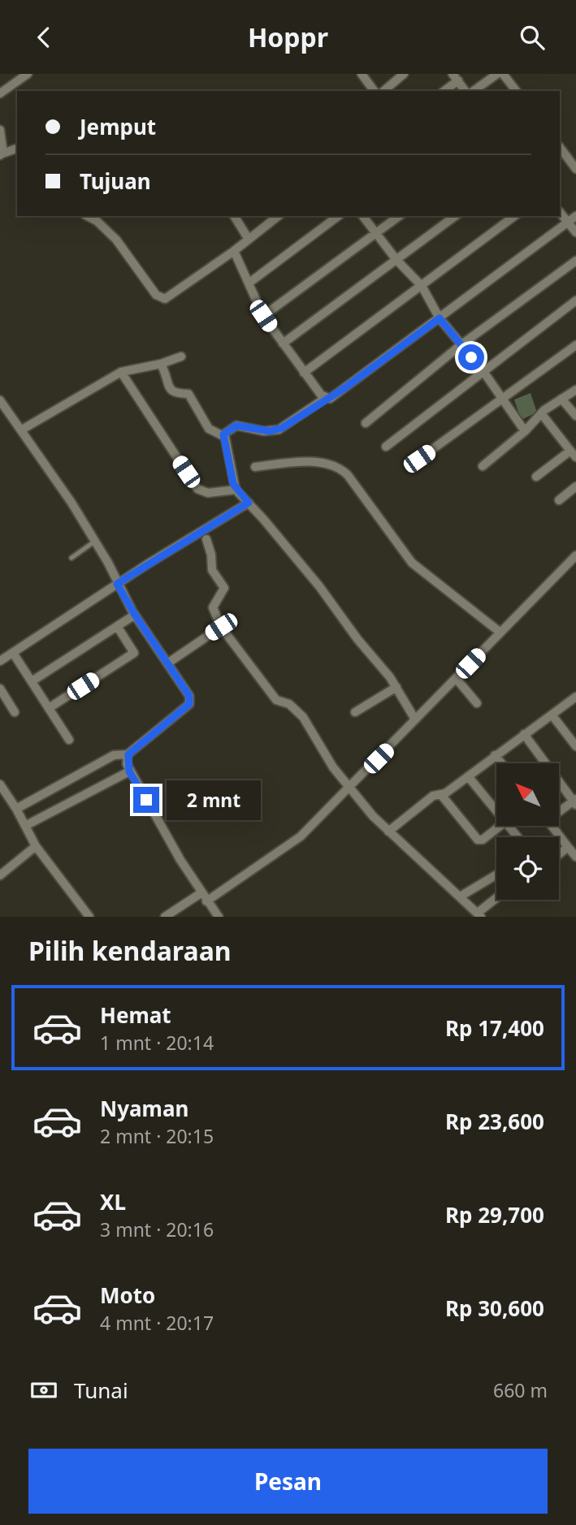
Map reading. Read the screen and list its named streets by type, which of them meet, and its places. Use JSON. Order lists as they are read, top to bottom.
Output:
{
  "north": "top left",
  "page": {
    "header": "Hoppr",
    "banner": ["Jemput", "Tujuan"],
    "bubble": "2 mnt",
    "heading": "Pilih kendaraan",
    "list": [
      {
        "name": "Hemat",
        "note": "1 mnt · 20:14",
        "value": "Rp 17,400"
      },
      {
        "name": "Nyaman",
        "note": "2 mnt · 20:15",
        "value": "Rp 23,600"
      },
      {
        "name": "XL",
        "note": "3 mnt · 20:16",
        "value": "Rp 29,700"
      },
      {
        "name": "Moto",
        "note": "4 mnt · 20:17",
        "value": "Rp 30,600"
      }
    ],
    "pay": ["Tunai", "660 m"],
    "buttons": "Pesan"
  }
}
